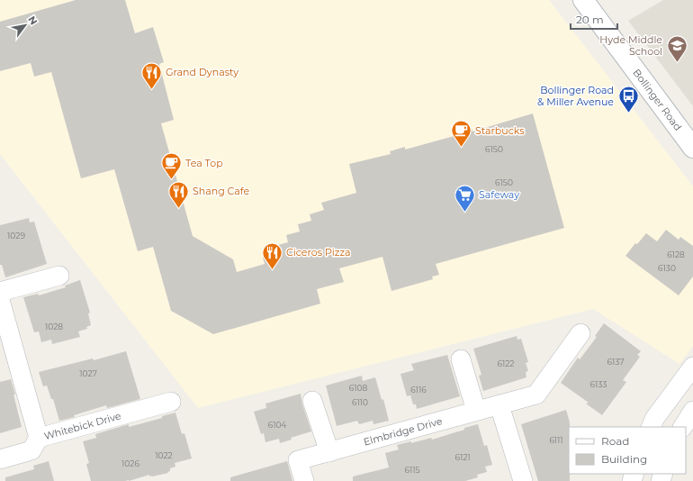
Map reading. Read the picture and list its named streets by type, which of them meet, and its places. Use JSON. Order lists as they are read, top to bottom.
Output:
{
  "streets": {
    "main road": ["Bollinger Road"],
    "street": ["Whitebick Drive", "Elmbridge Drive"]
  },
  "places": {
    "school or university": ["Hyde Middle School"],
    "restaurant": ["Grand Dynasty", "Shang Cafe", "Ciceros Pizza"],
    "bus stop": ["Bollinger Road & Miller Avenue"],
    "cafe": ["Starbucks", "Tea Top"],
    "supermarket": ["Safeway"]
  },
  "house_numbers": [
    "6150",
    "6150",
    "1029",
    "6128",
    "6130",
    "1028",
    "6137",
    "6122",
    "1027",
    "6133",
    "6108",
    "6116",
    "6110",
    "6104",
    "6111",
    "1022",
    "6121",
    "1026",
    "6115"
  ],
  "legend": ["Road", "Building"],
  "scale_bar": "20 m",
  "north": "top right"
}
